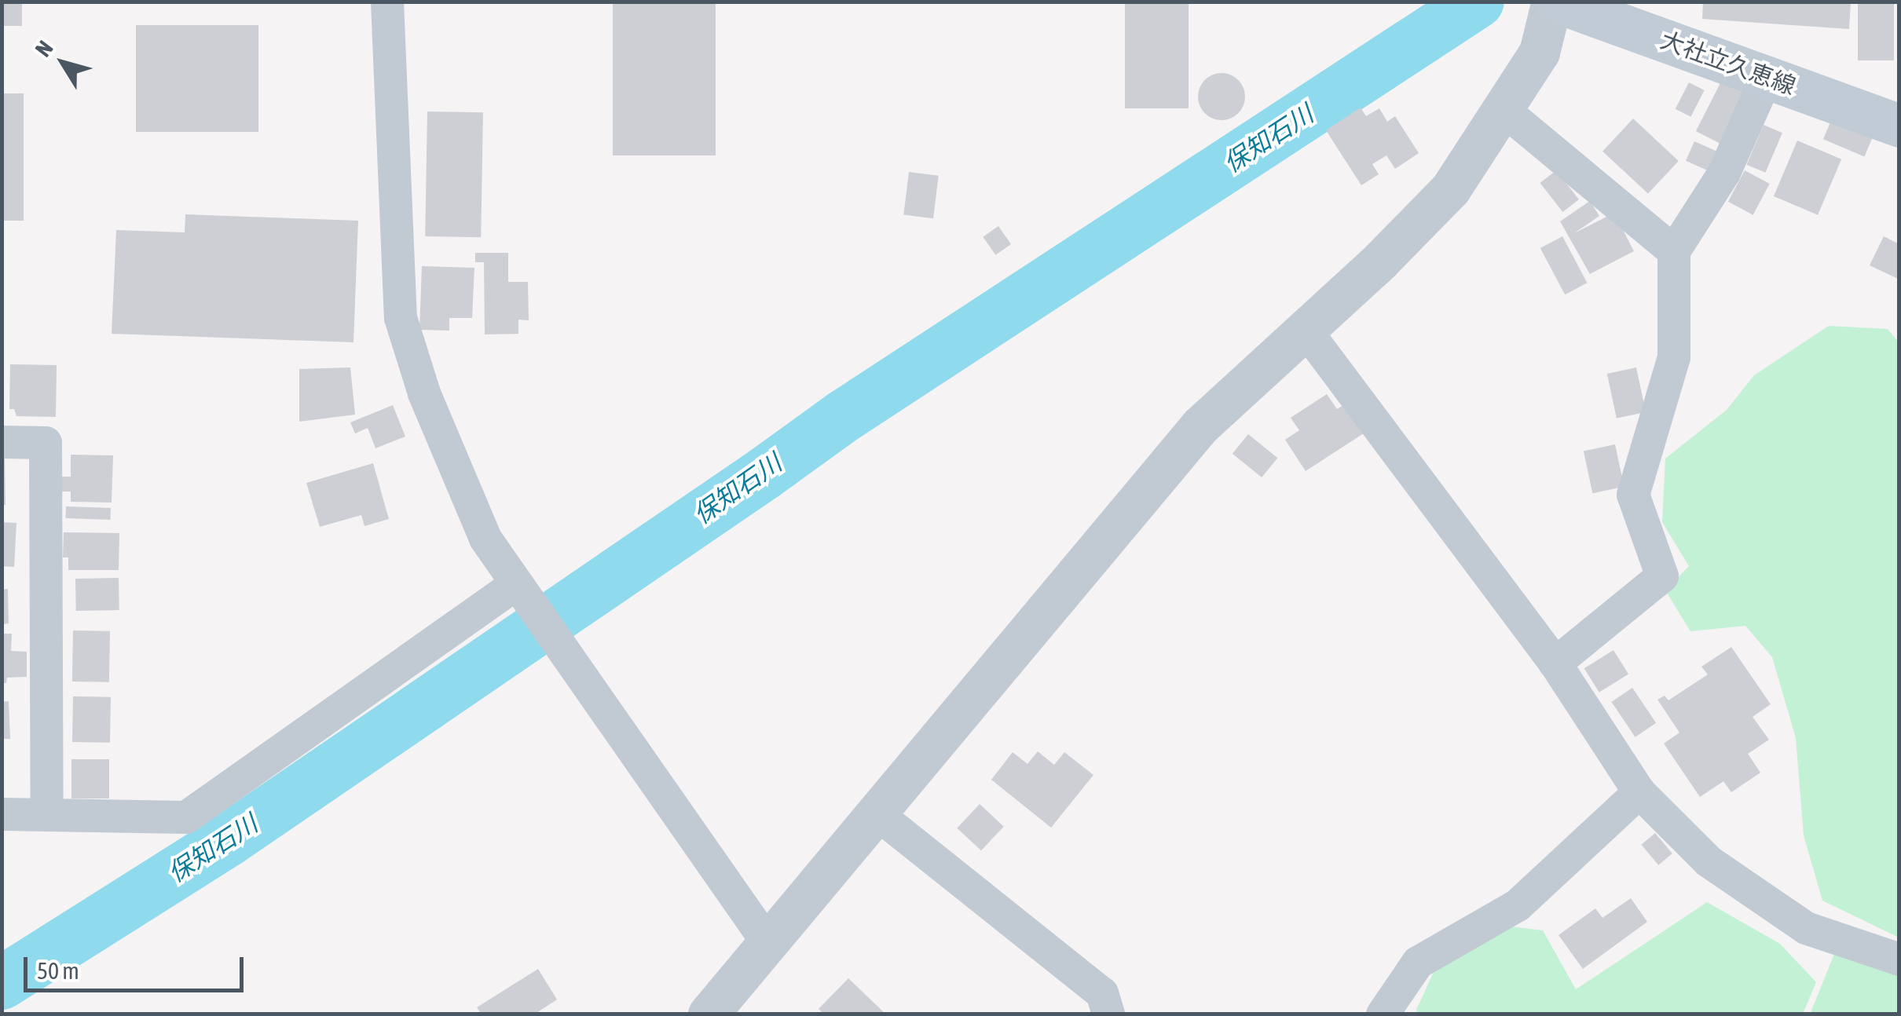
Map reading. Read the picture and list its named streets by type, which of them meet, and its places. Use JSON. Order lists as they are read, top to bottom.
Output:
{
  "streets": {
    "main road": ["大社立久恵線"]
  },
  "water": ["保知石川"],
  "scale_bar": "50 m",
  "north": "top left"
}
